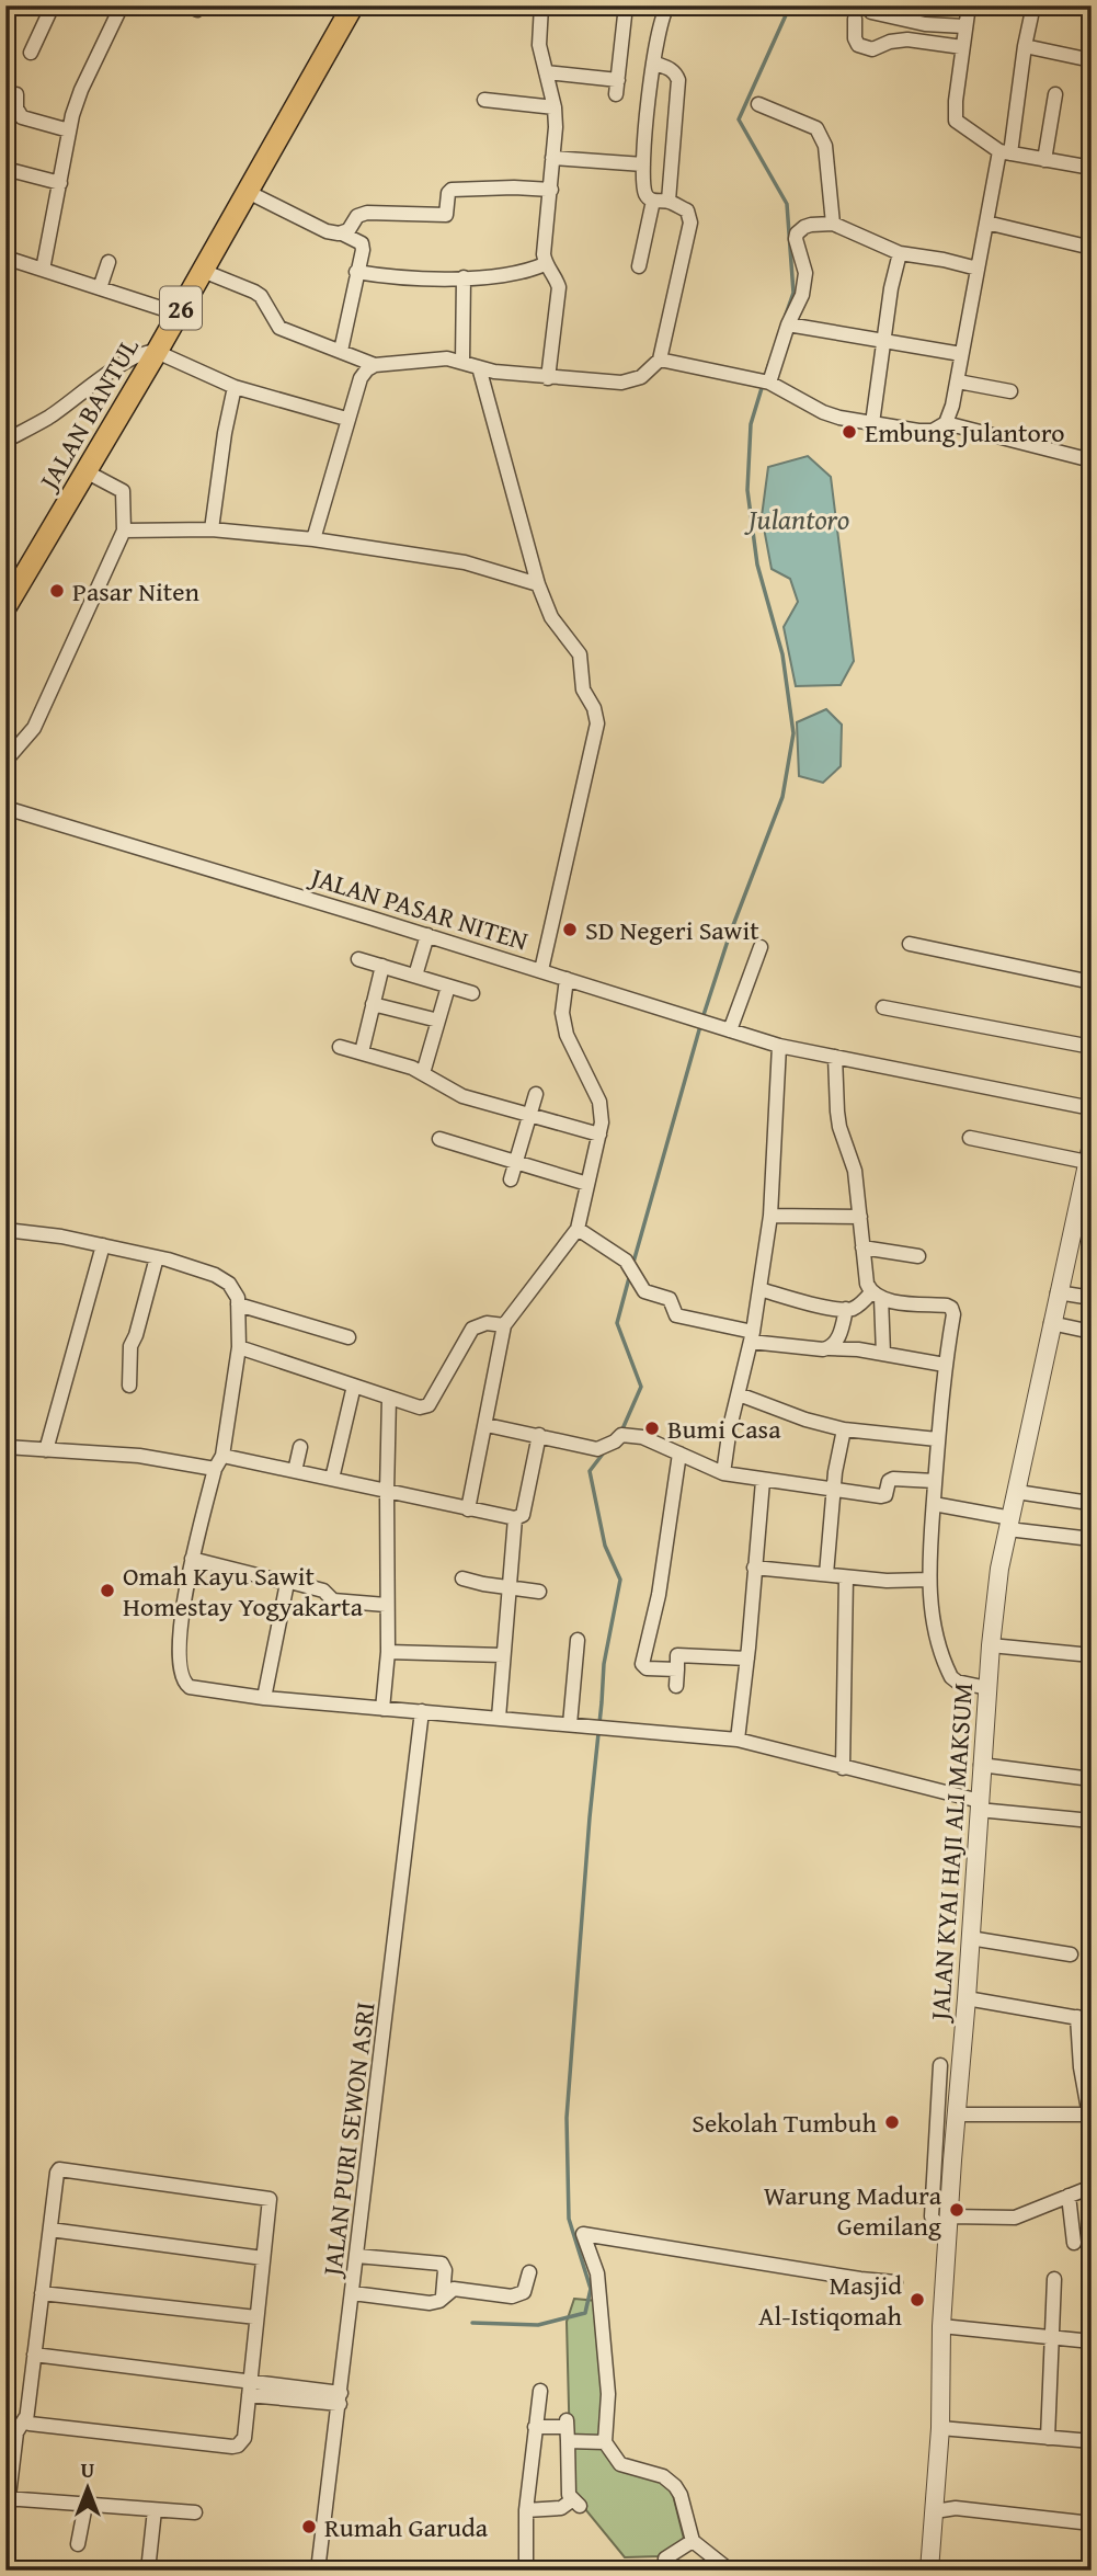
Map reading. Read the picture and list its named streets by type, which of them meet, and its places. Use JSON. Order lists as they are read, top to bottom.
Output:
{
  "streets": {
    "main road": ["26", "JALAN BANTUL"],
    "street": ["JALAN PASAR NITEN", "JALAN KYAI HAJI ALI MAKSUM", "JALAN PURI SEWON ASRI"]
  },
  "water": ["Julantoro"],
  "places": [
    "Embung Julantoro",
    "Pasar Niten",
    "SD Negeri Sawit",
    "Bumi Casa",
    "Omah Kayu Sawit Homestay Yogyakarta",
    "Sekolah Tumbuh",
    "Warung Madura Gemilang",
    "Masjid Al-Istiqomah",
    "Rumah Garuda"
  ],
  "north": "top"
}
